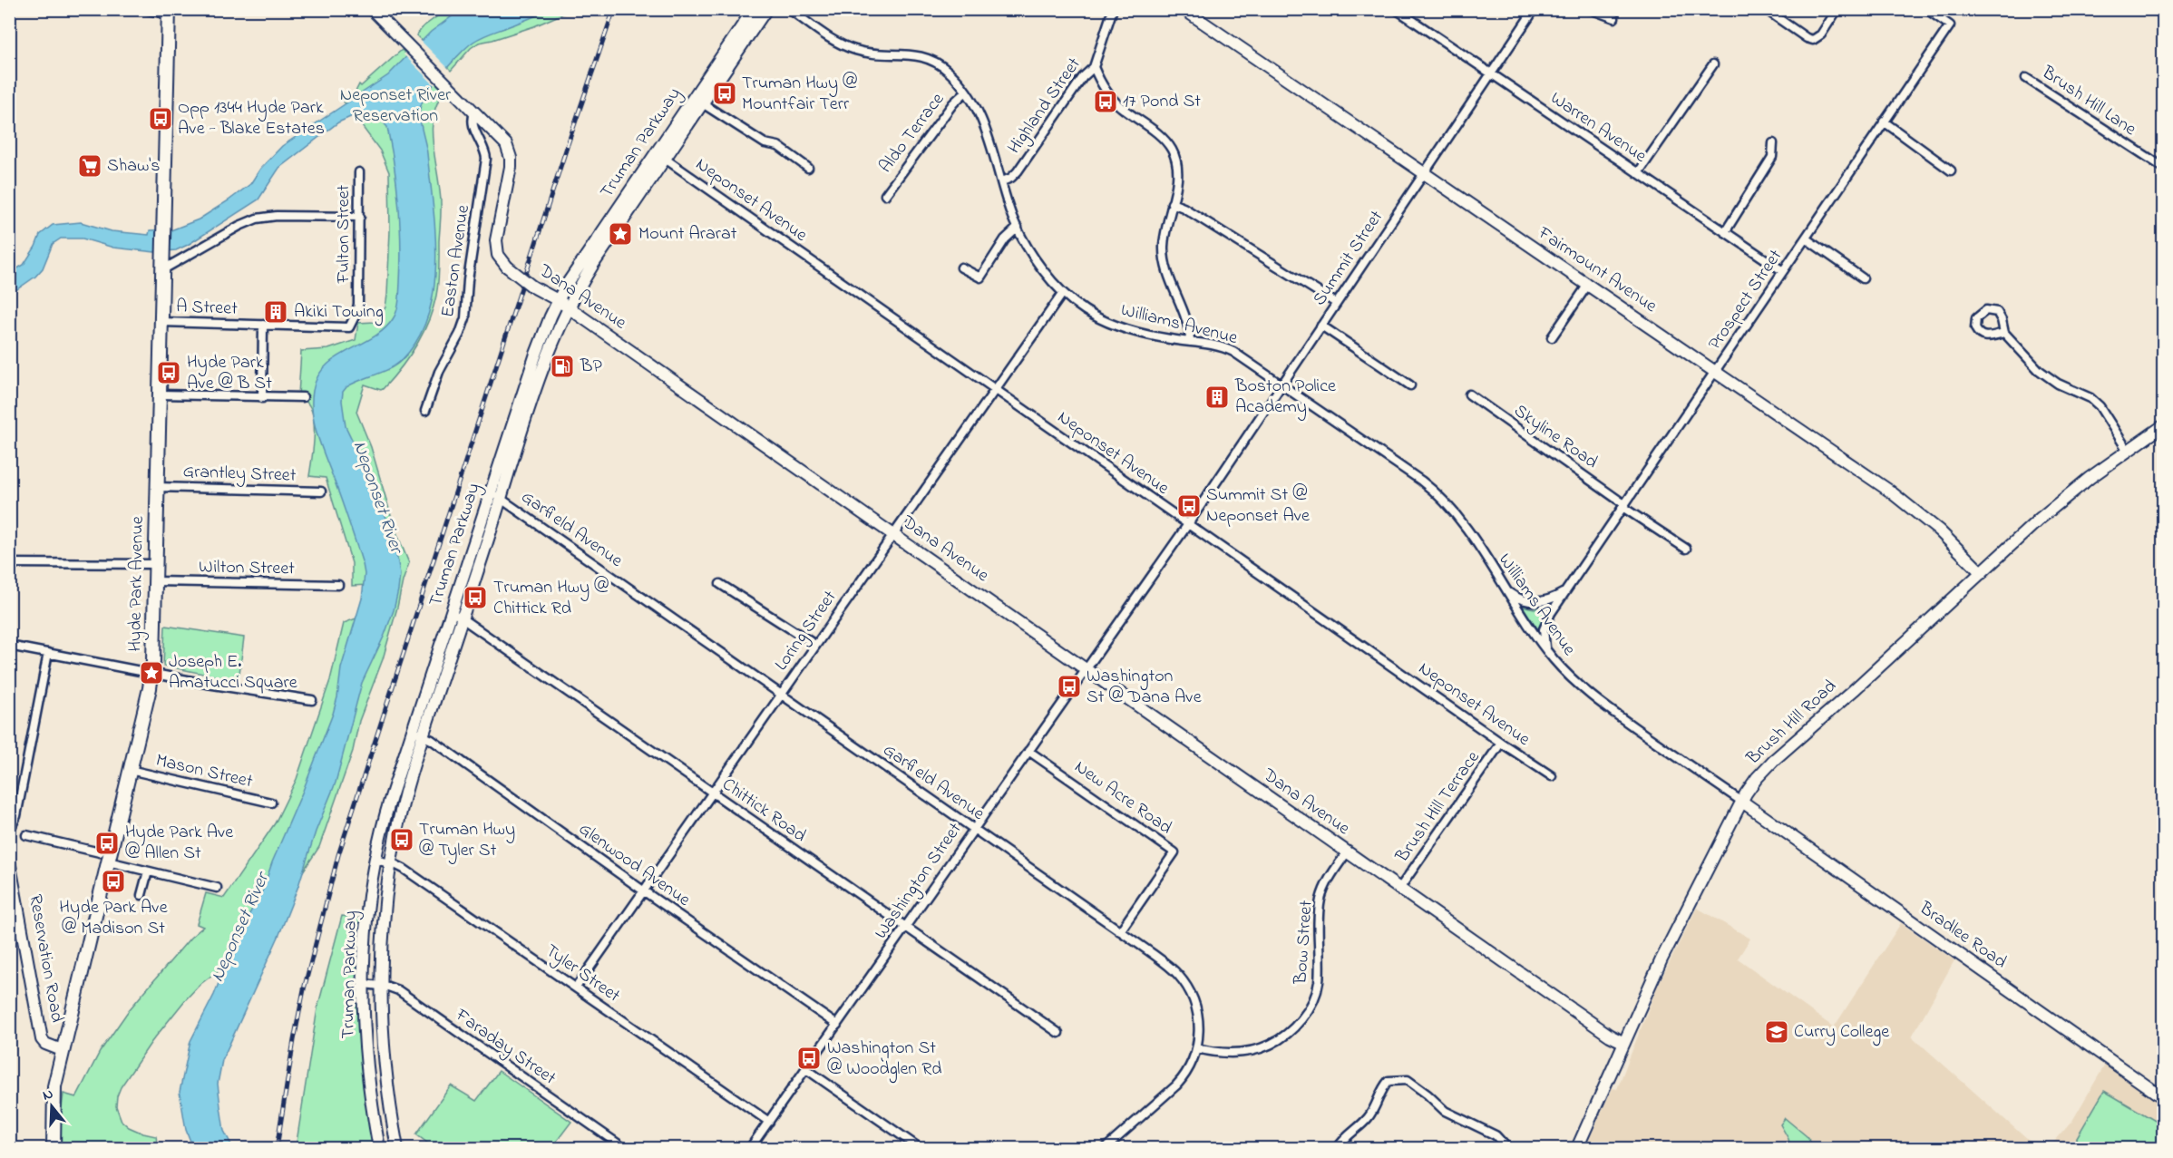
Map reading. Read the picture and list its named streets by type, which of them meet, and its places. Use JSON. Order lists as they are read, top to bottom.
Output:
{
  "streets": {
    "main road": ["Hyde Park Avenue"],
    "street": [
      "Brush Hill Lane",
      "Highland Street",
      "Warren Avenue",
      "Aldo Terrace",
      "Truman Parkway",
      "Neponset Avenue",
      "Fulton Street",
      "Summit Street",
      "Easton Avenue",
      "Fairmount Avenue",
      "Dana Avenue",
      "Prospect Street",
      "A Street",
      "Williams Avenue",
      "Skyline Road",
      "Grantley Street",
      "Garfield Avenue",
      "Wilton Street",
      "Loring Street",
      "Brush Hill Road",
      "Mason Street",
      "New Acre Road",
      "Brush Hill Terrace",
      "Chittick Road",
      "Glenwood Avenue",
      "Washington Street",
      "Bradlee Road",
      "Bow Street",
      "Reservation Road",
      "Tyler Street",
      "Faraday Street"
    ]
  },
  "crossings": [
    ["Highland Street", "Williams Avenue"],
    ["Warren Avenue", "Summit Street"],
    ["Warren Avenue", "Prospect Street"],
    ["Aldo Terrace", "Williams Avenue"],
    ["Truman Parkway", "Neponset Avenue"],
    ["Truman Parkway", "Dana Avenue"],
    ["Truman Parkway", "Garfield Avenue"],
    ["Truman Parkway", "Chittick Road"],
    ["Truman Parkway", "Glenwood Avenue"],
    ["Truman Parkway", "Tyler Street"],
    ["Truman Parkway", "Faraday Street"],
    ["Neponset Avenue", "Summit Street"],
    ["Neponset Avenue", "Loring Street"],
    ["Neponset Avenue", "Brush Hill Terrace"],
    ["Neponset Avenue", "Washington Street"],
    ["Fulton Street", "A Street"],
    ["Summit Street", "Fairmount Avenue"],
    ["Summit Street", "Williams Avenue"],
    ["Summit Street", "Washington Street"],
    ["Easton Avenue", "Dana Avenue"],
    ["Fairmount Avenue", "Prospect Street"],
    ["Fairmount Avenue", "Brush Hill Road"],
    ["Dana Avenue", "Loring Street"],
    ["Dana Avenue", "Brush Hill Road"],
    ["Dana Avenue", "Brush Hill Terrace"],
    ["Dana Avenue", "Washington Street"],
    ["Dana Avenue", "Bow Street"],
    ["Prospect Street", "Williams Avenue"],
    ["Prospect Street", "Skyline Road"],
    ["A Street", "Hyde Park Avenue"],
    ["Williams Avenue", "Loring Street"],
    ["Williams Avenue", "Brush Hill Road"],
    ["Williams Avenue", "Bradlee Road"],
    ["Grantley Street", "Hyde Park Avenue"],
    ["Garfield Avenue", "Loring Street"],
    ["Garfield Avenue", "New Acre Road"],
    ["Garfield Avenue", "Washington Street"],
    ["Garfield Avenue", "Bow Street"],
    ["Wilton Street", "Hyde Park Avenue"],
    ["Hyde Park Avenue", "Mason Street"],
    ["Hyde Park Avenue", "Reservation Road"],
    ["Loring Street", "Chittick Road"],
    ["Loring Street", "Glenwood Avenue"],
    ["Loring Street", "Tyler Street"],
    ["Brush Hill Road", "Bradlee Road"],
    ["New Acre Road", "Washington Street"],
    ["Chittick Road", "Washington Street"],
    ["Glenwood Avenue", "Washington Street"],
    ["Washington Street", "Tyler Street"]
  ],
  "water": ["Neponset River"],
  "parks": ["Neponset River Reservation"],
  "places": {
    "bus stop": [
      "Truman Hwy @ Mountfair Terr",
      "17 Pond St",
      "Opp 1344 Hyde Park Ave - Blake Estates",
      "Hyde Park Ave @ B St",
      "Summit St @ Neponset Ave",
      "Truman Hwy @ Chittick Rd",
      "Washington St @ Dana Ave",
      "Truman Hwy @ Tyler St",
      "Hyde Park Ave @ Allen St",
      "Hyde Park Ave @ Madison St",
      "Washington St @ Woodglen Rd"
    ],
    "supermarket": ["Shaw's"],
    "place": ["Mount Ararat", "Joseph E. Amatucci Square"],
    "building": ["Akiki Towing", "Boston Police Academy"],
    "fuel station": ["BP"],
    "school or university": ["Curry College"]
  },
  "north": "top"
}
